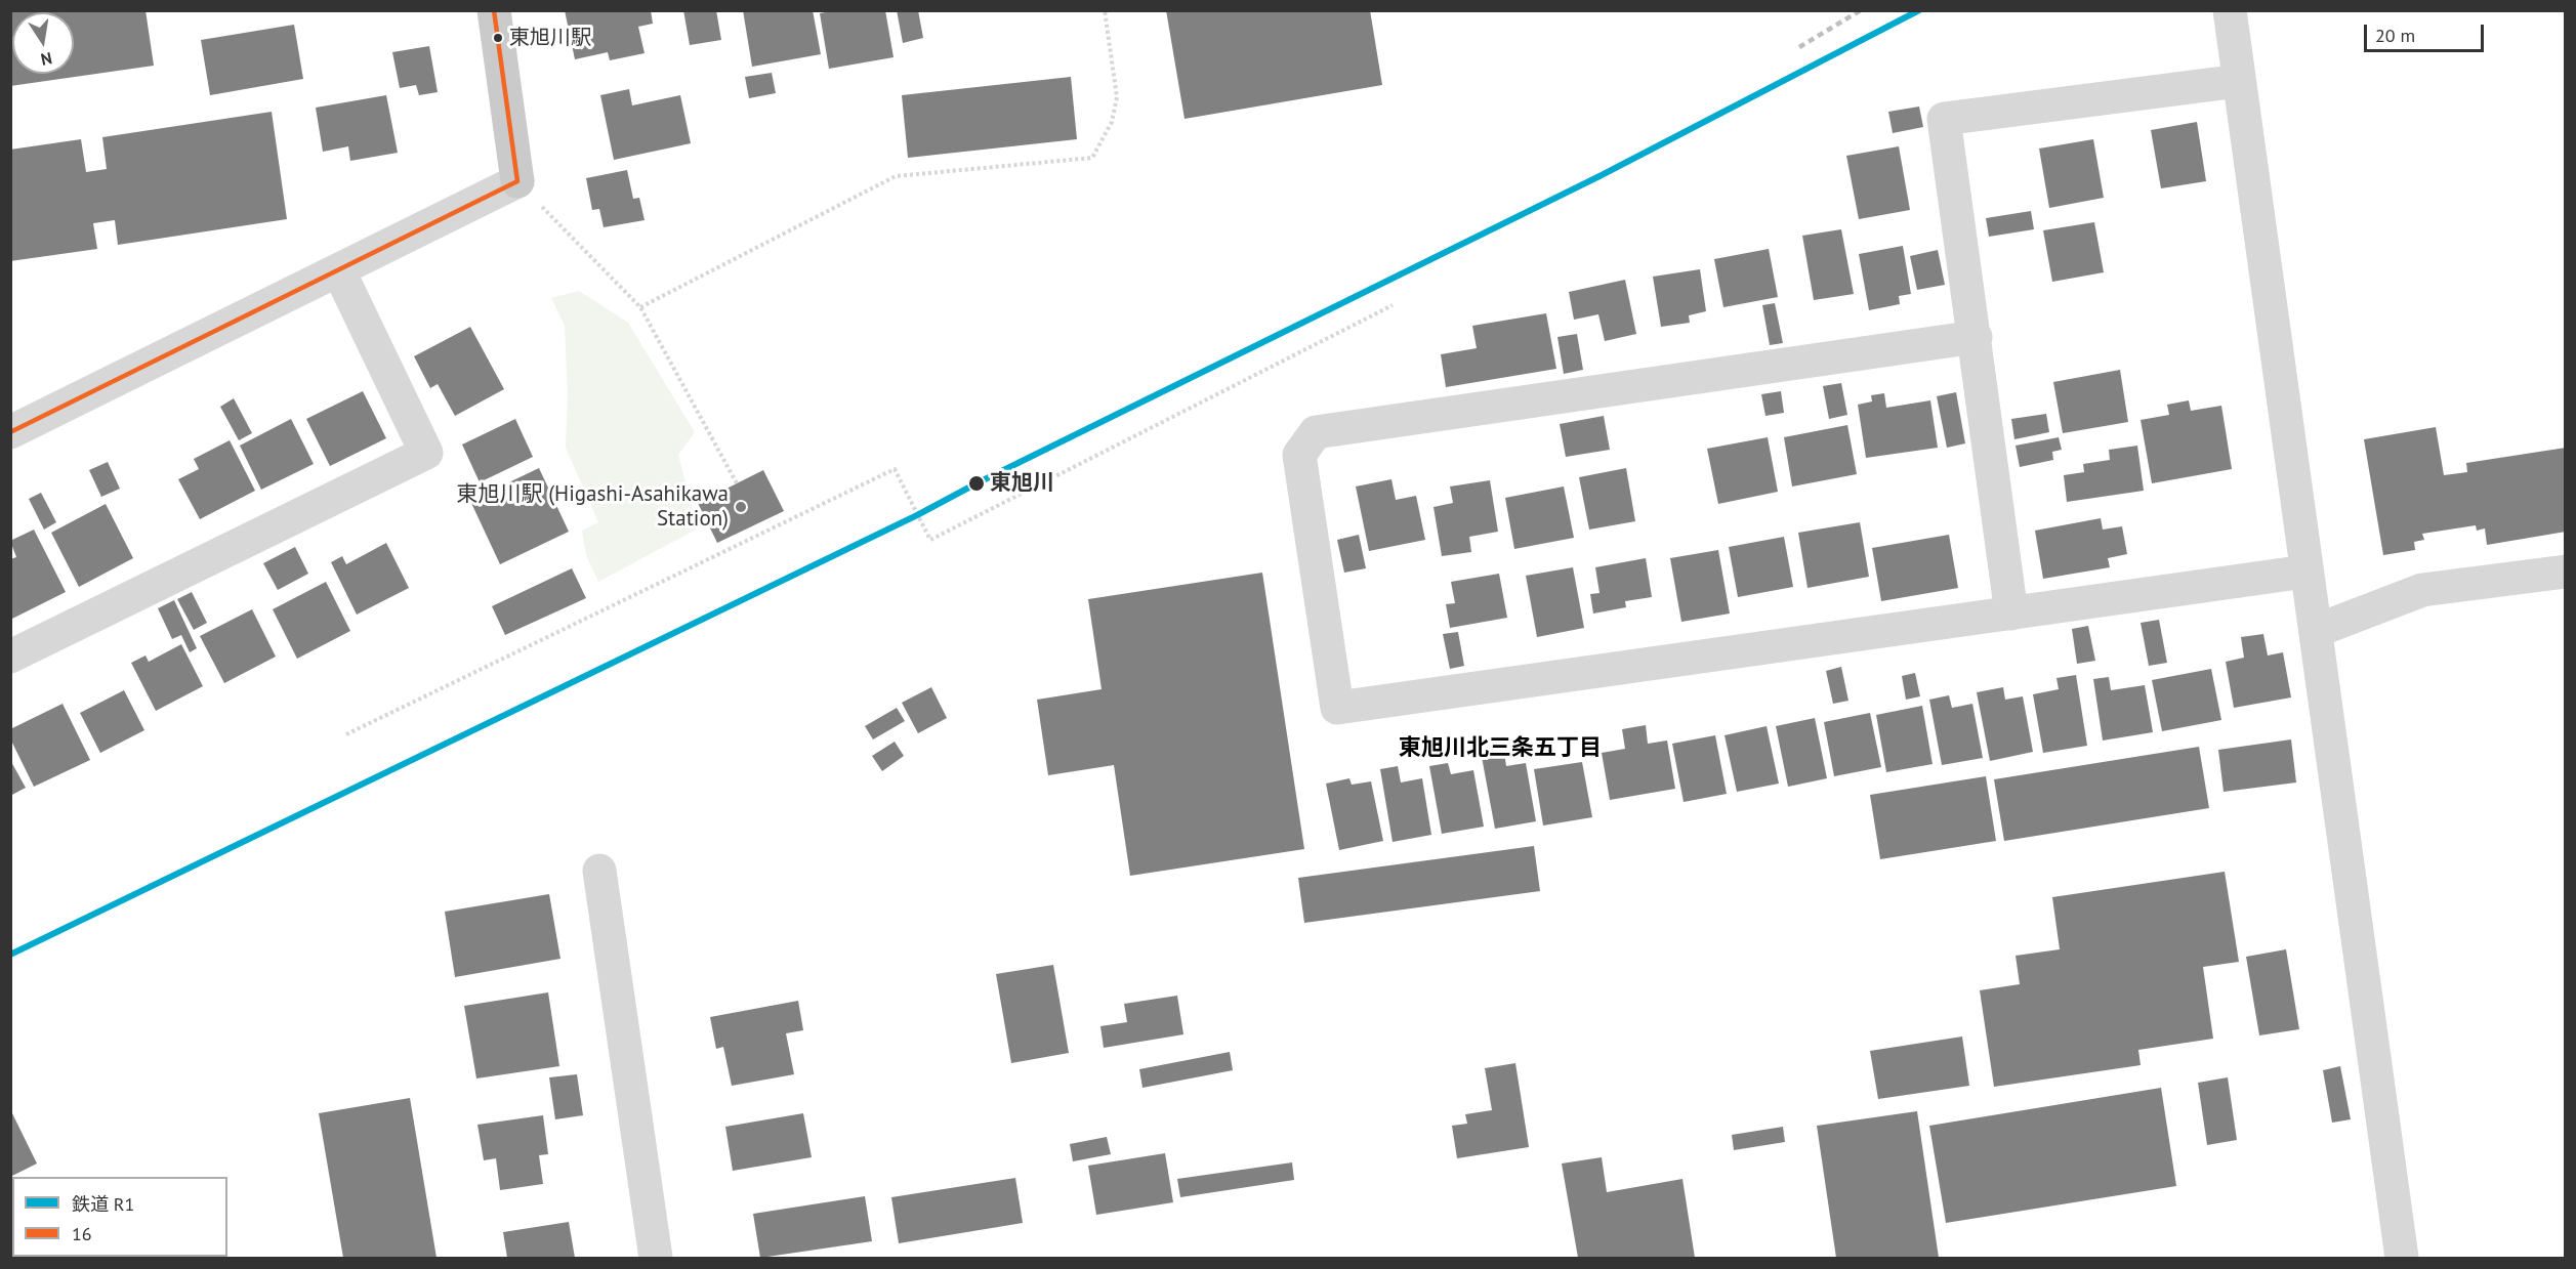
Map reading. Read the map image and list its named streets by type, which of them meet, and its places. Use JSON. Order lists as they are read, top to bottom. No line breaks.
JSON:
{"districts":["東旭川北三条五丁目"],"places":["東旭川駅","東旭川","東旭川駅 (Higashi-Asahikawa Station)"],"lines":["rail line R1","transit line 16"],"legend":["鉄道 R1","16"],"scale_bar":"20 m","north":"bottom"}
